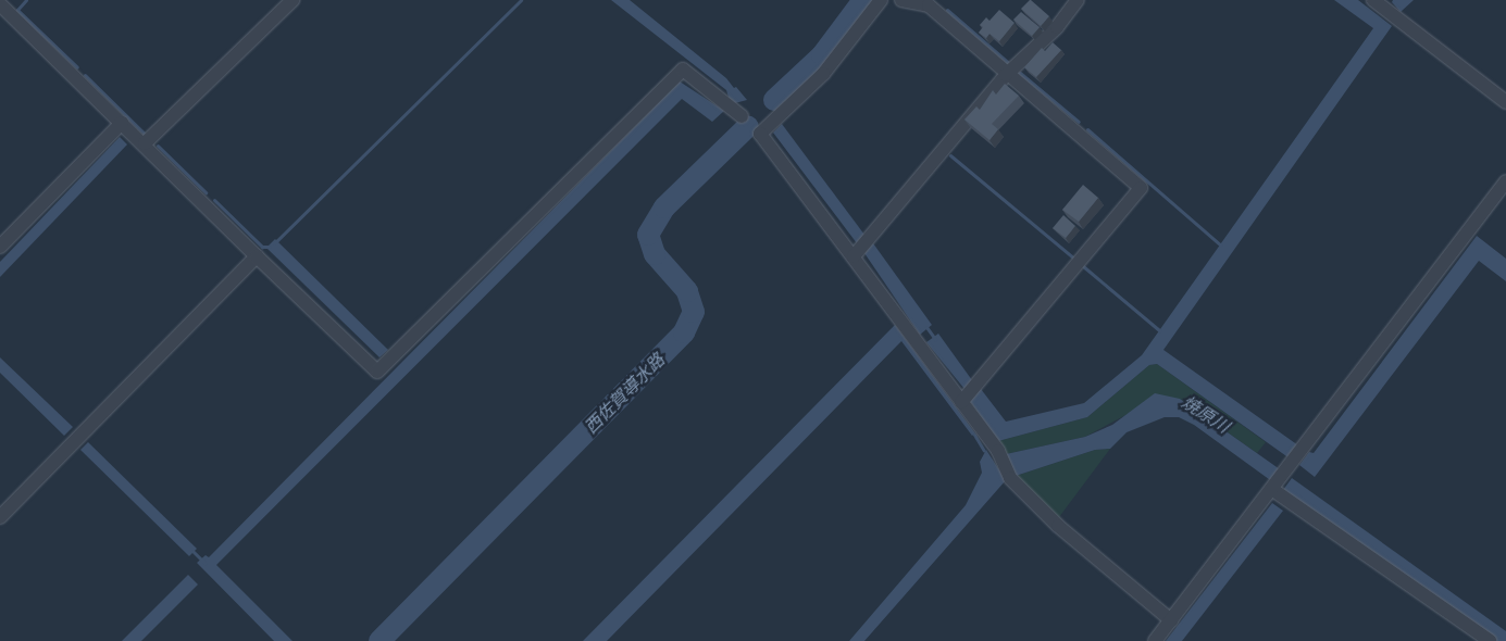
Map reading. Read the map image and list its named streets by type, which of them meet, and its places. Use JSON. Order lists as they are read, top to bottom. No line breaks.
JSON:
{"water":["西佐賀導水路","焼原川"]}
